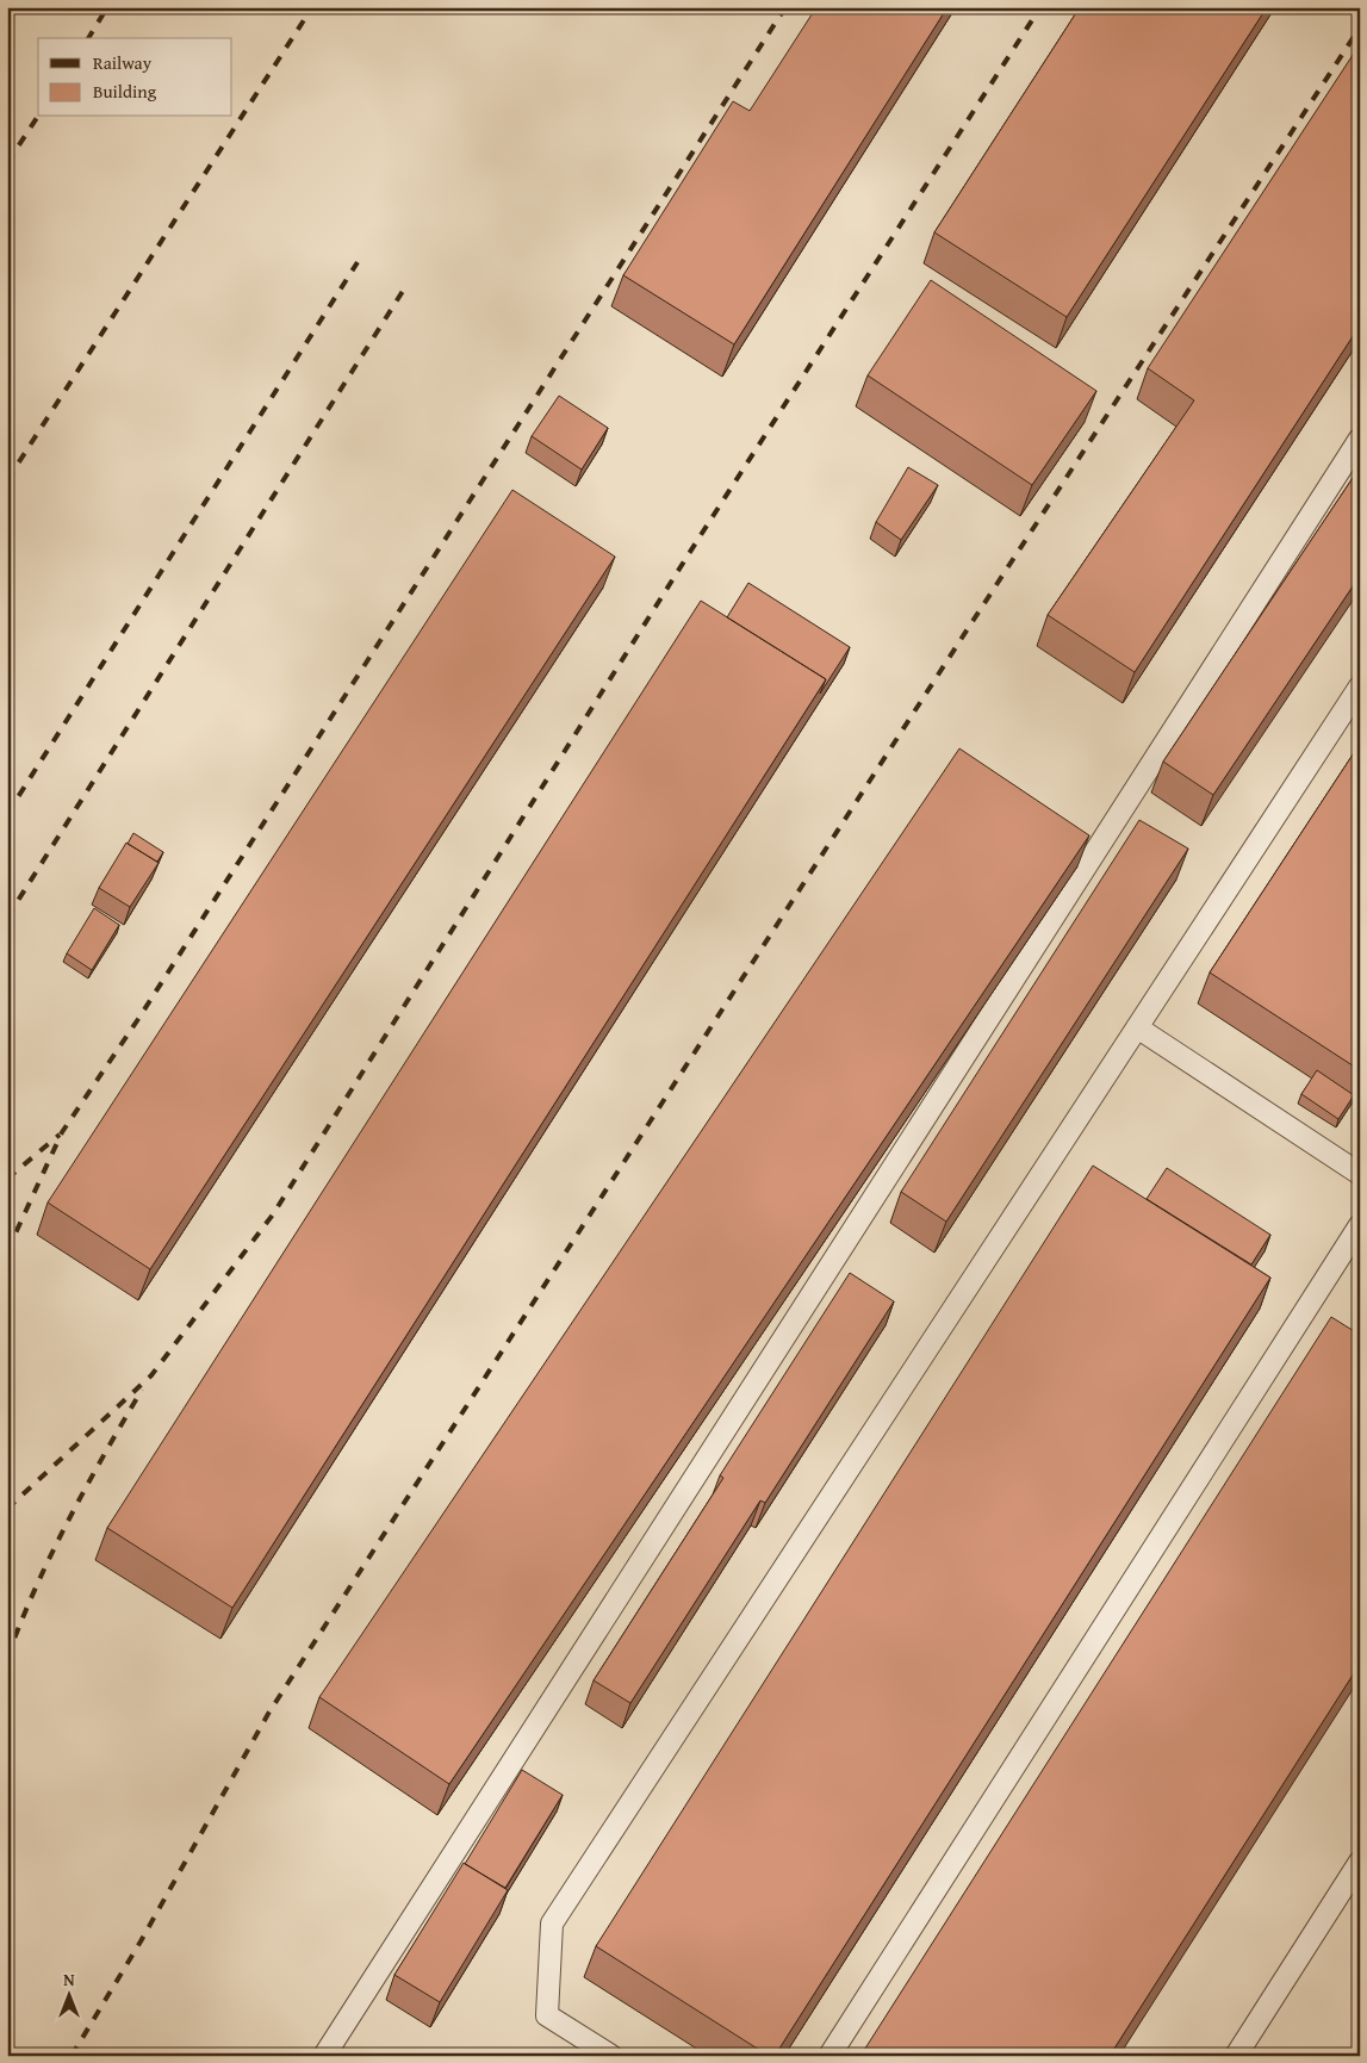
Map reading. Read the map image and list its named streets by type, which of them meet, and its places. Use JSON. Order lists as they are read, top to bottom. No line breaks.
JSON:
{"legend":["Railway","Building"],"north":"top"}
